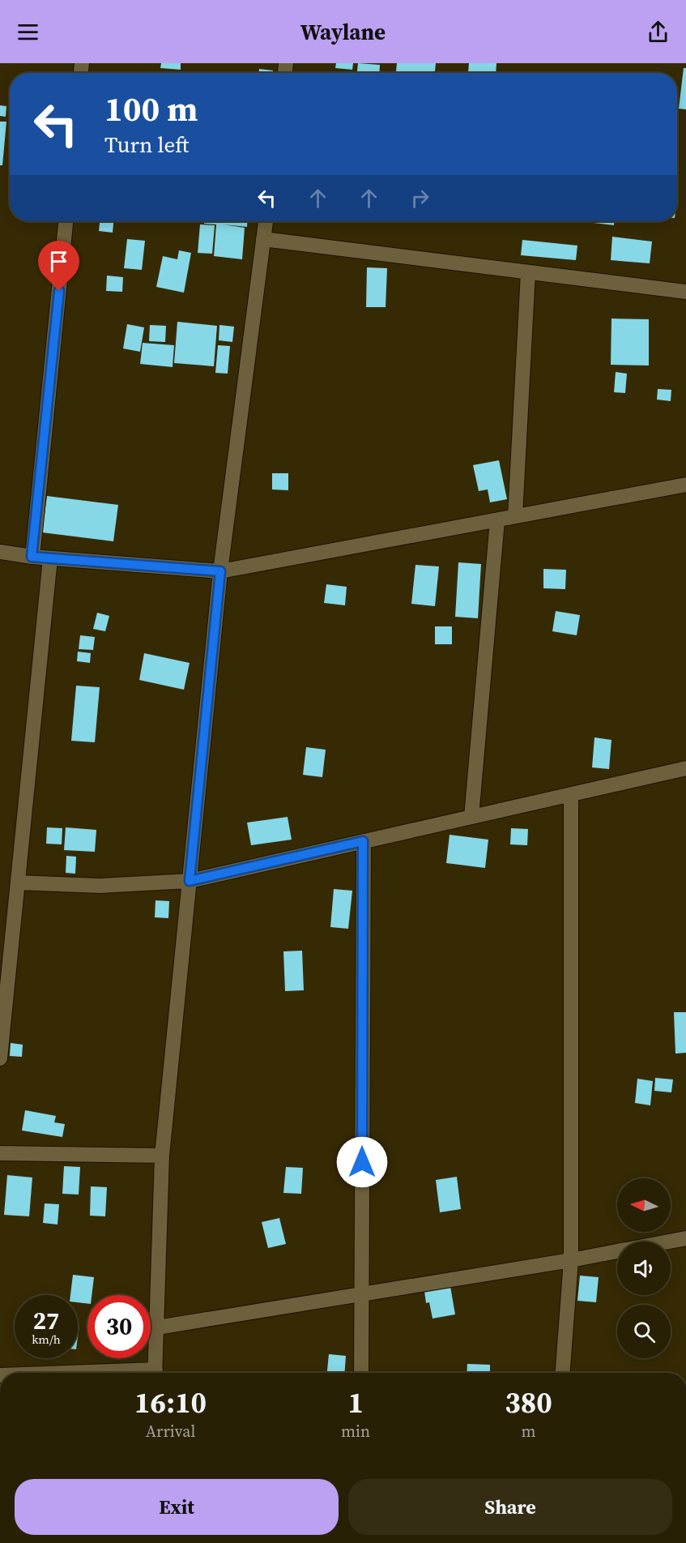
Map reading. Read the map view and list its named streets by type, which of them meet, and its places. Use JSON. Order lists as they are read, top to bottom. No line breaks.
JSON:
{"north":"left","page":{"header":"Waylane","turn":["100 m","Turn left"],"speed":"27 km/h","limit":"30","eta":["16:10","Arrival","1","min","380","m"],"buttons":["Exit","Share"]}}
